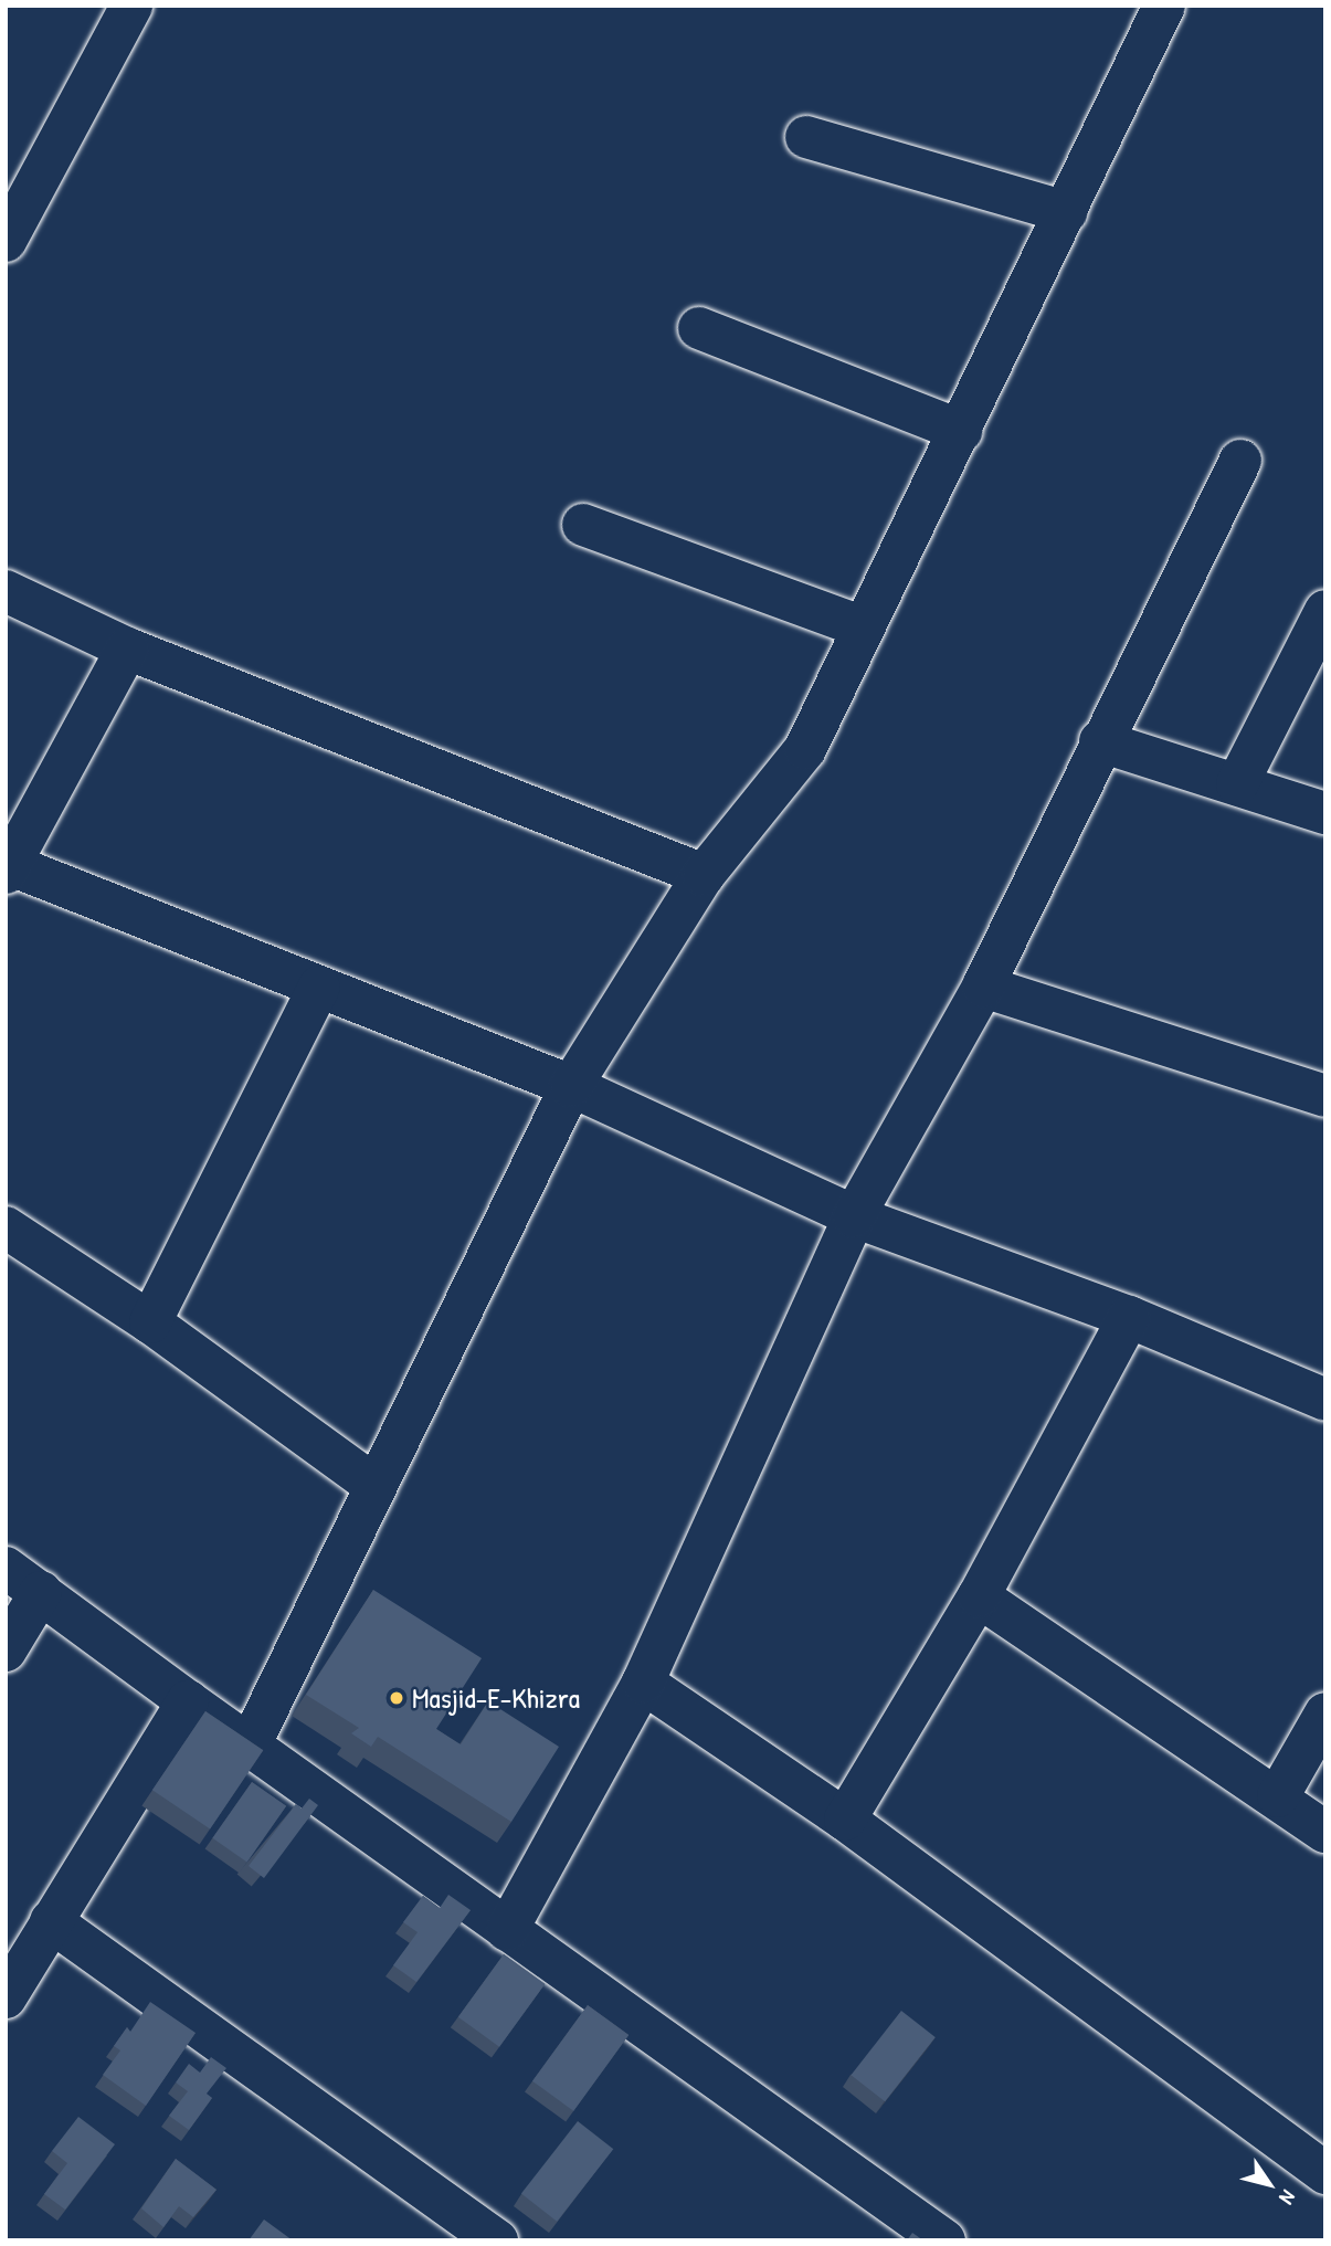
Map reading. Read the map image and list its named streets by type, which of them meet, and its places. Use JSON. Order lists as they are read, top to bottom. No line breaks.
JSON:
{"places":["Masjid-E-Khizra"],"north":"bottom right"}
